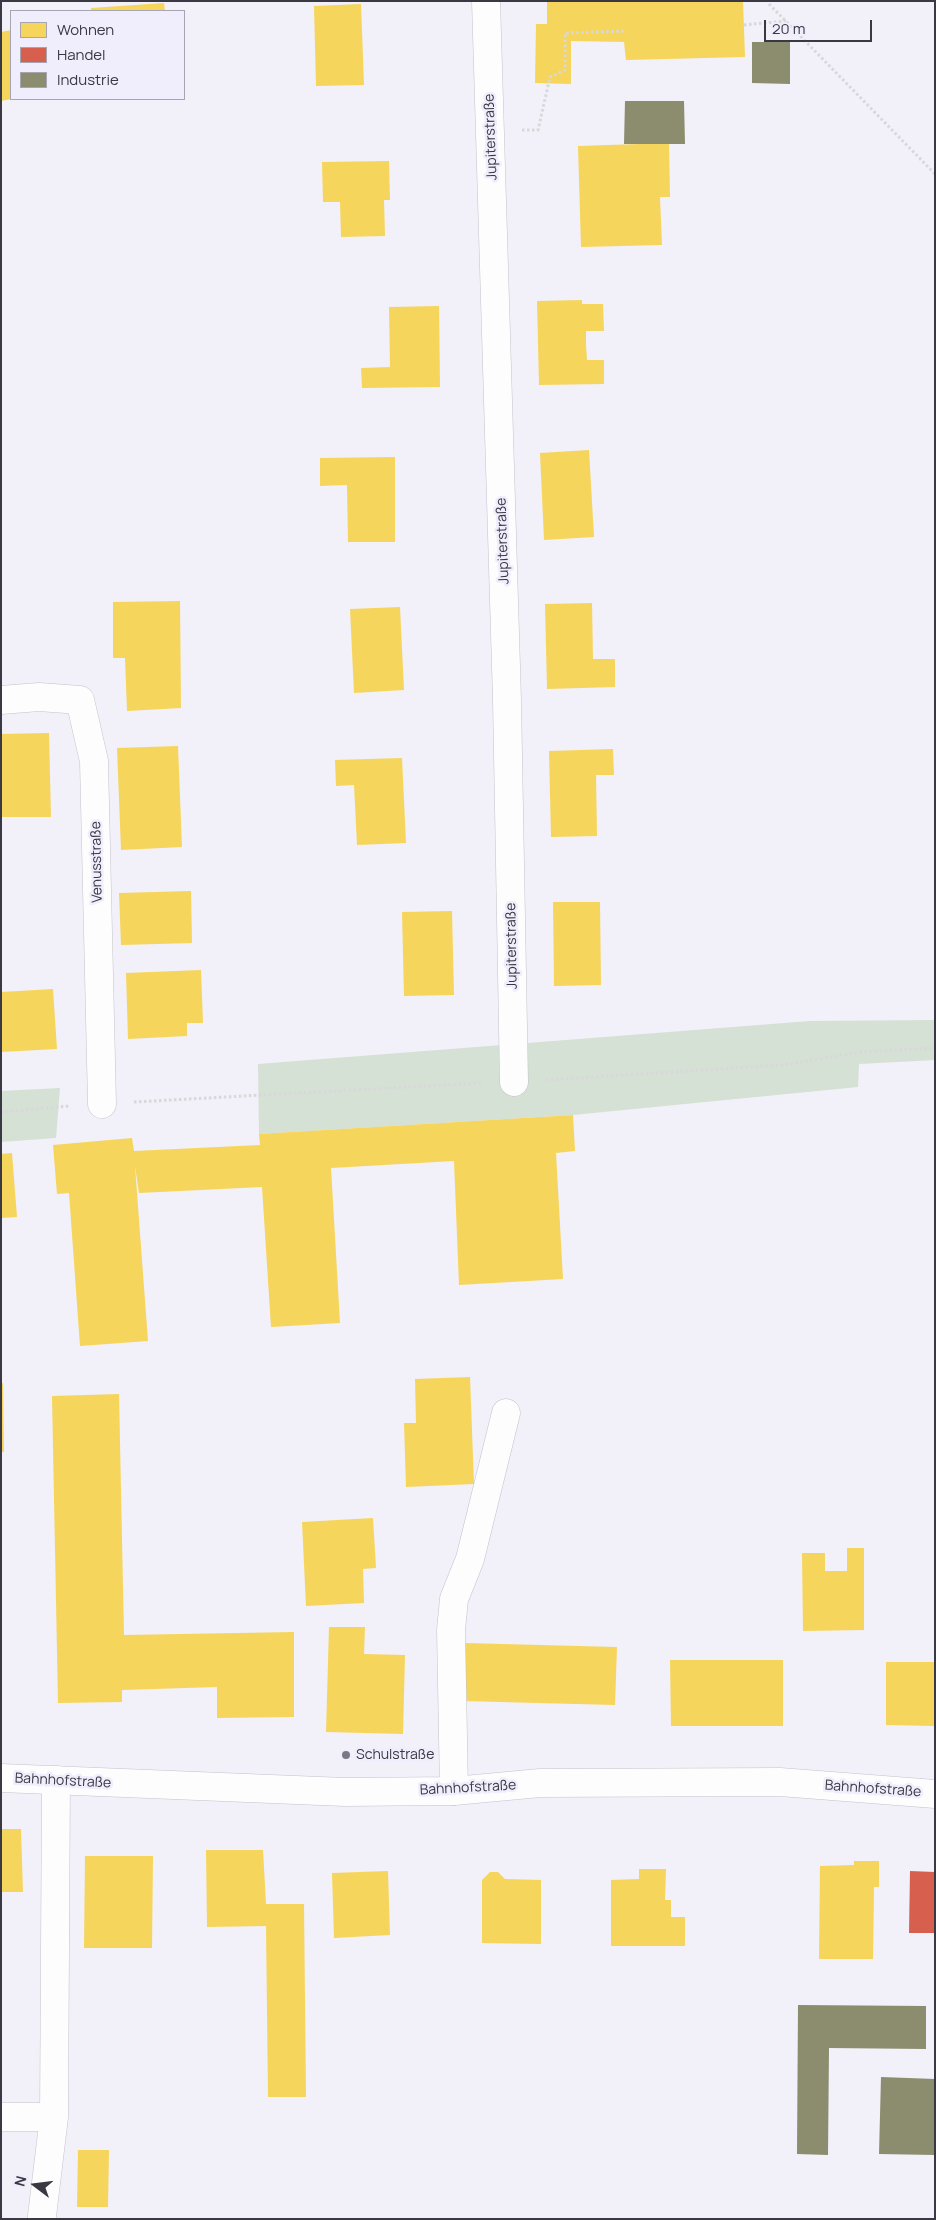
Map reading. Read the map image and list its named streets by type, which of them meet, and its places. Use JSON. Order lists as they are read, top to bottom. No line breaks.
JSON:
{"streets":{"street":["Jupiterstraße","Venusstraße","Bahnhofstraße"]},"places":["Schulstraße"],"legend":["Wohnen","Handel","Industrie"],"scale_bar":"20 m","north":"left"}
